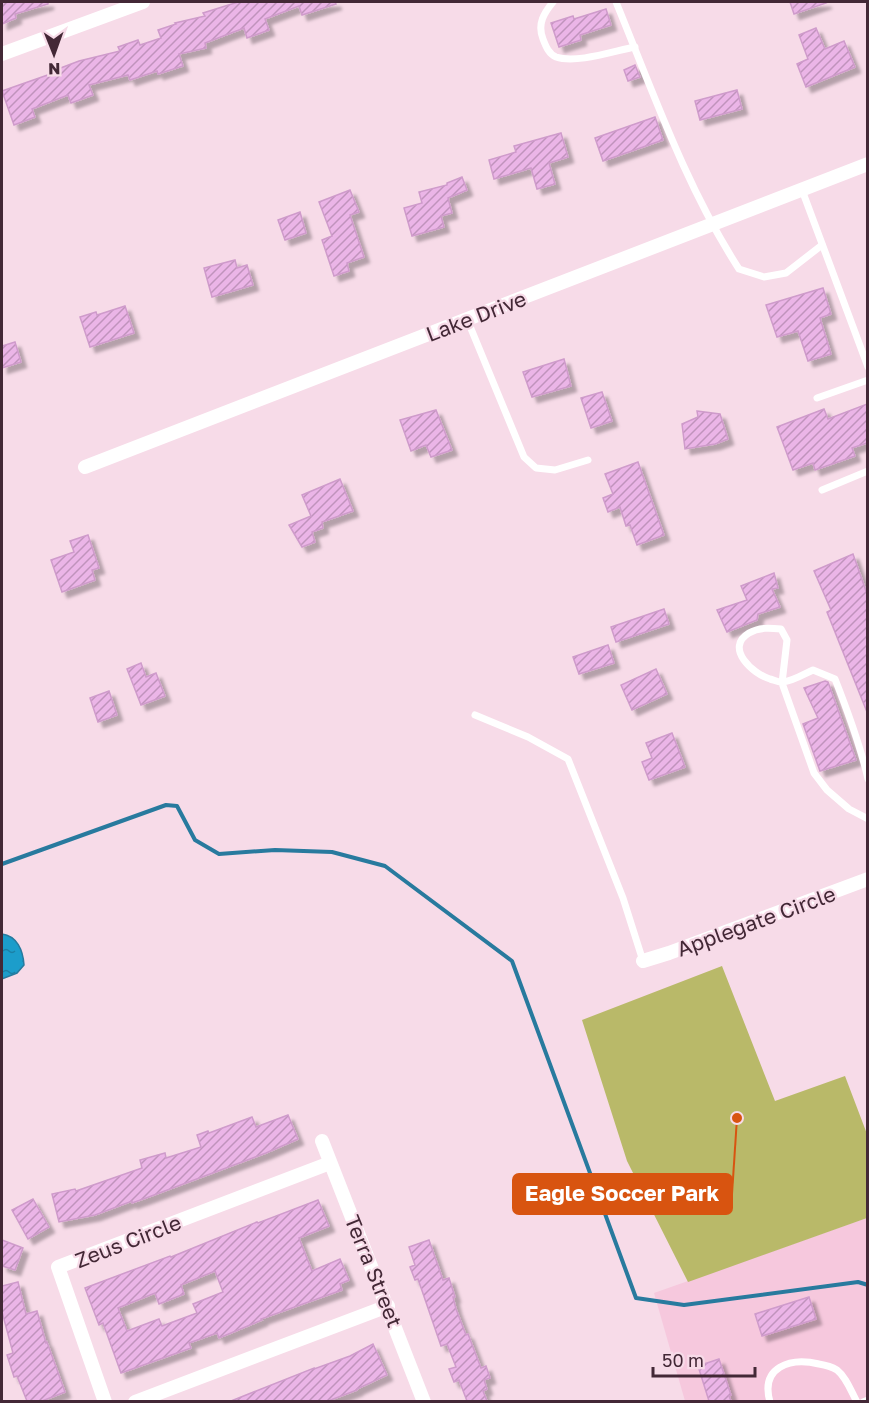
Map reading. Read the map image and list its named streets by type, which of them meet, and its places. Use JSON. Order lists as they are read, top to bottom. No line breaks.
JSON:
{"streets":{"street":["Lake Drive","Applegate Circle","Zeus Circle","Terra Street"]},"crossings":[["Zeus Circle","Terra Street"]],"places":["Eagle Soccer Park"],"scale_bar":"50 m","north":"bottom"}
